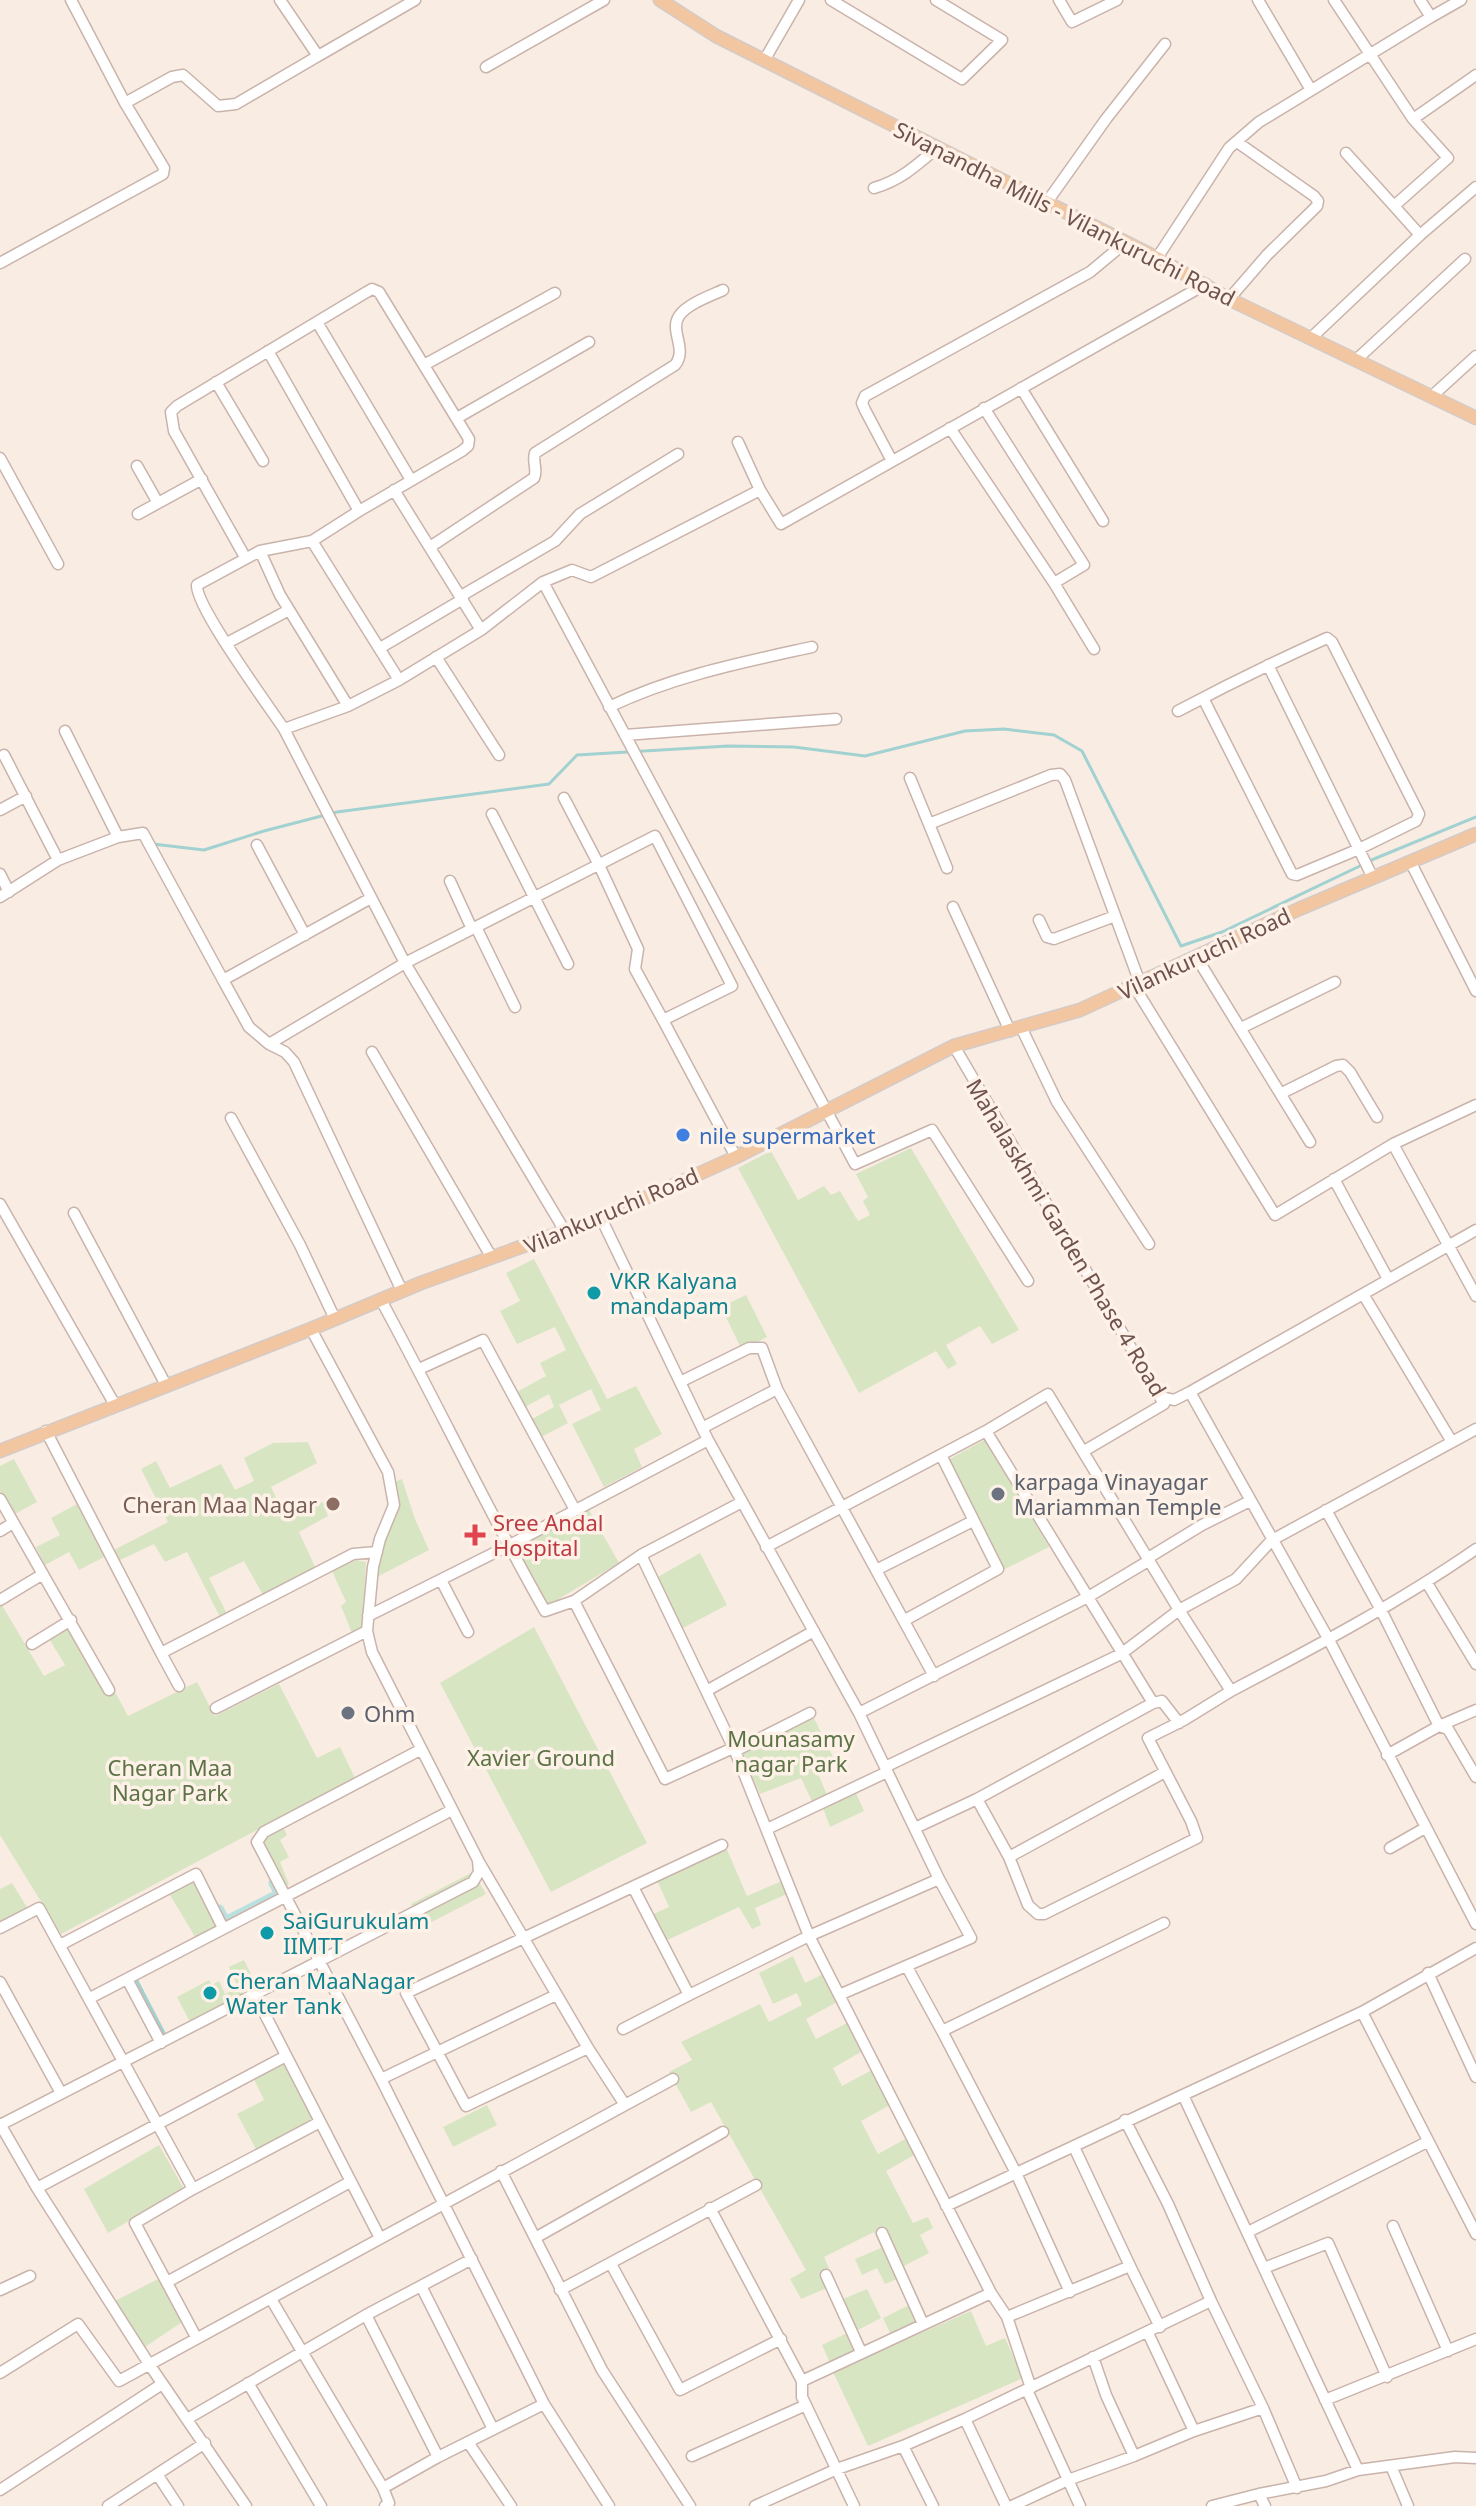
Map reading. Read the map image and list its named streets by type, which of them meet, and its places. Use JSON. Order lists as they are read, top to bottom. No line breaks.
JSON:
{"streets":{"main road":["Sivanandha Mills - Vilankuruchi Road","Vilankuruchi Road"],"street":["Mahalaskhmi Garden Phase 4 Road"]},"crossings":[["Vilankuruchi Road","Mahalaskhmi Garden Phase 4 Road"]],"parks":["Mounasamy nagar Park","Xavier Ground","Cheran Maa Nagar Park"],"places":{"other":["nile supermarket","VKR Kalyana mandapam","karpaga Vinayagar Mariamman Temple","Cheran Maa Nagar","Ohm","SaiGurukulam IIMTT","Cheran MaaNagar Water Tank"],"health":["Sree Andal Hospital"]}}
